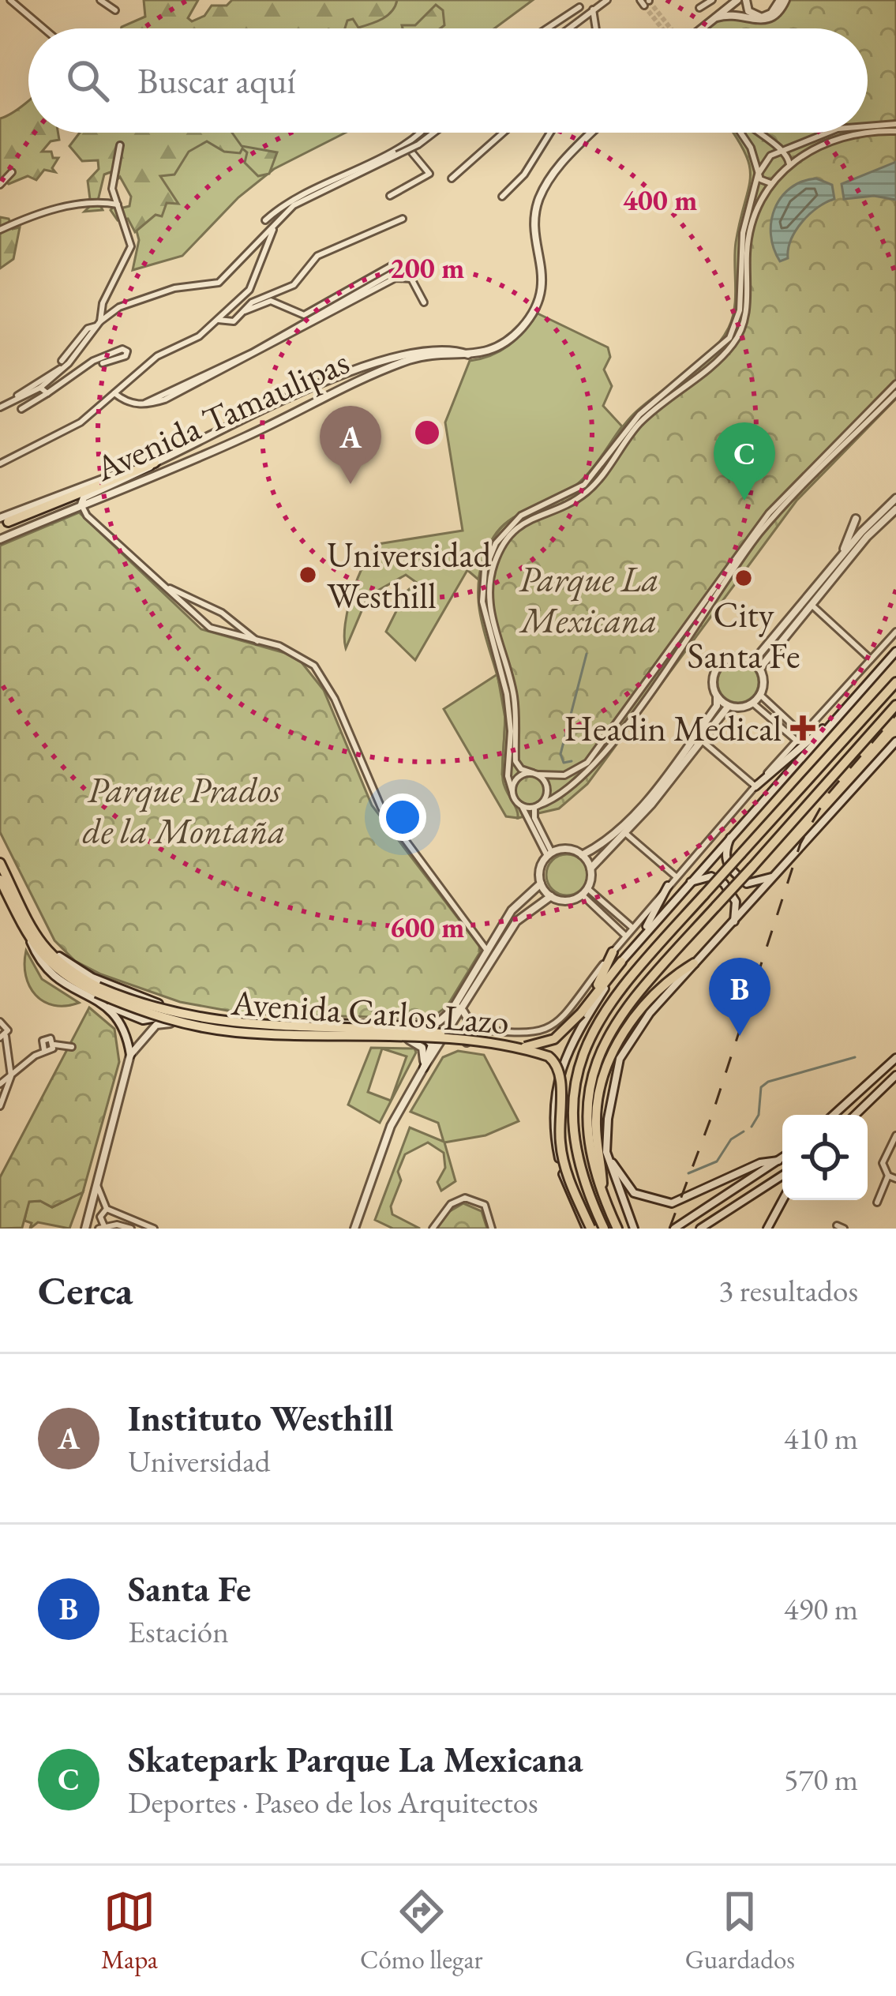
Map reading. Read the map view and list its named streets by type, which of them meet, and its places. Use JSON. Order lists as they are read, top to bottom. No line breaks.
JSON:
{"streets":{"highway":["Avenida Carlos Lazo"],"street":["Avenida Tamaulipas"]},"parks":["Parque La Mexicana","Parque Prados de la Montaña"],"places":{"other":["Universidad Westhill","City Santa Fe"],"health":["Headin Medical"]},"page":{"search":"Buscar aquí","pins":["A","C","B"],"heading":["Cerca","3 resultados"],"list":[{"mark":"A","name":"Instituto Westhill","note":"Universidad","value":"410 m"},{"mark":"B","name":"Santa Fe","note":"Estación","value":"490 m"},{"mark":"C","name":"Skatepark Parque La Mexicana","note":"Deportes · Paseo de los Arquitectos","value":"570 m"}],"nav":["Mapa","Cómo llegar","Guardados"]},"rings":["400 m","200 m","600 m"]}
